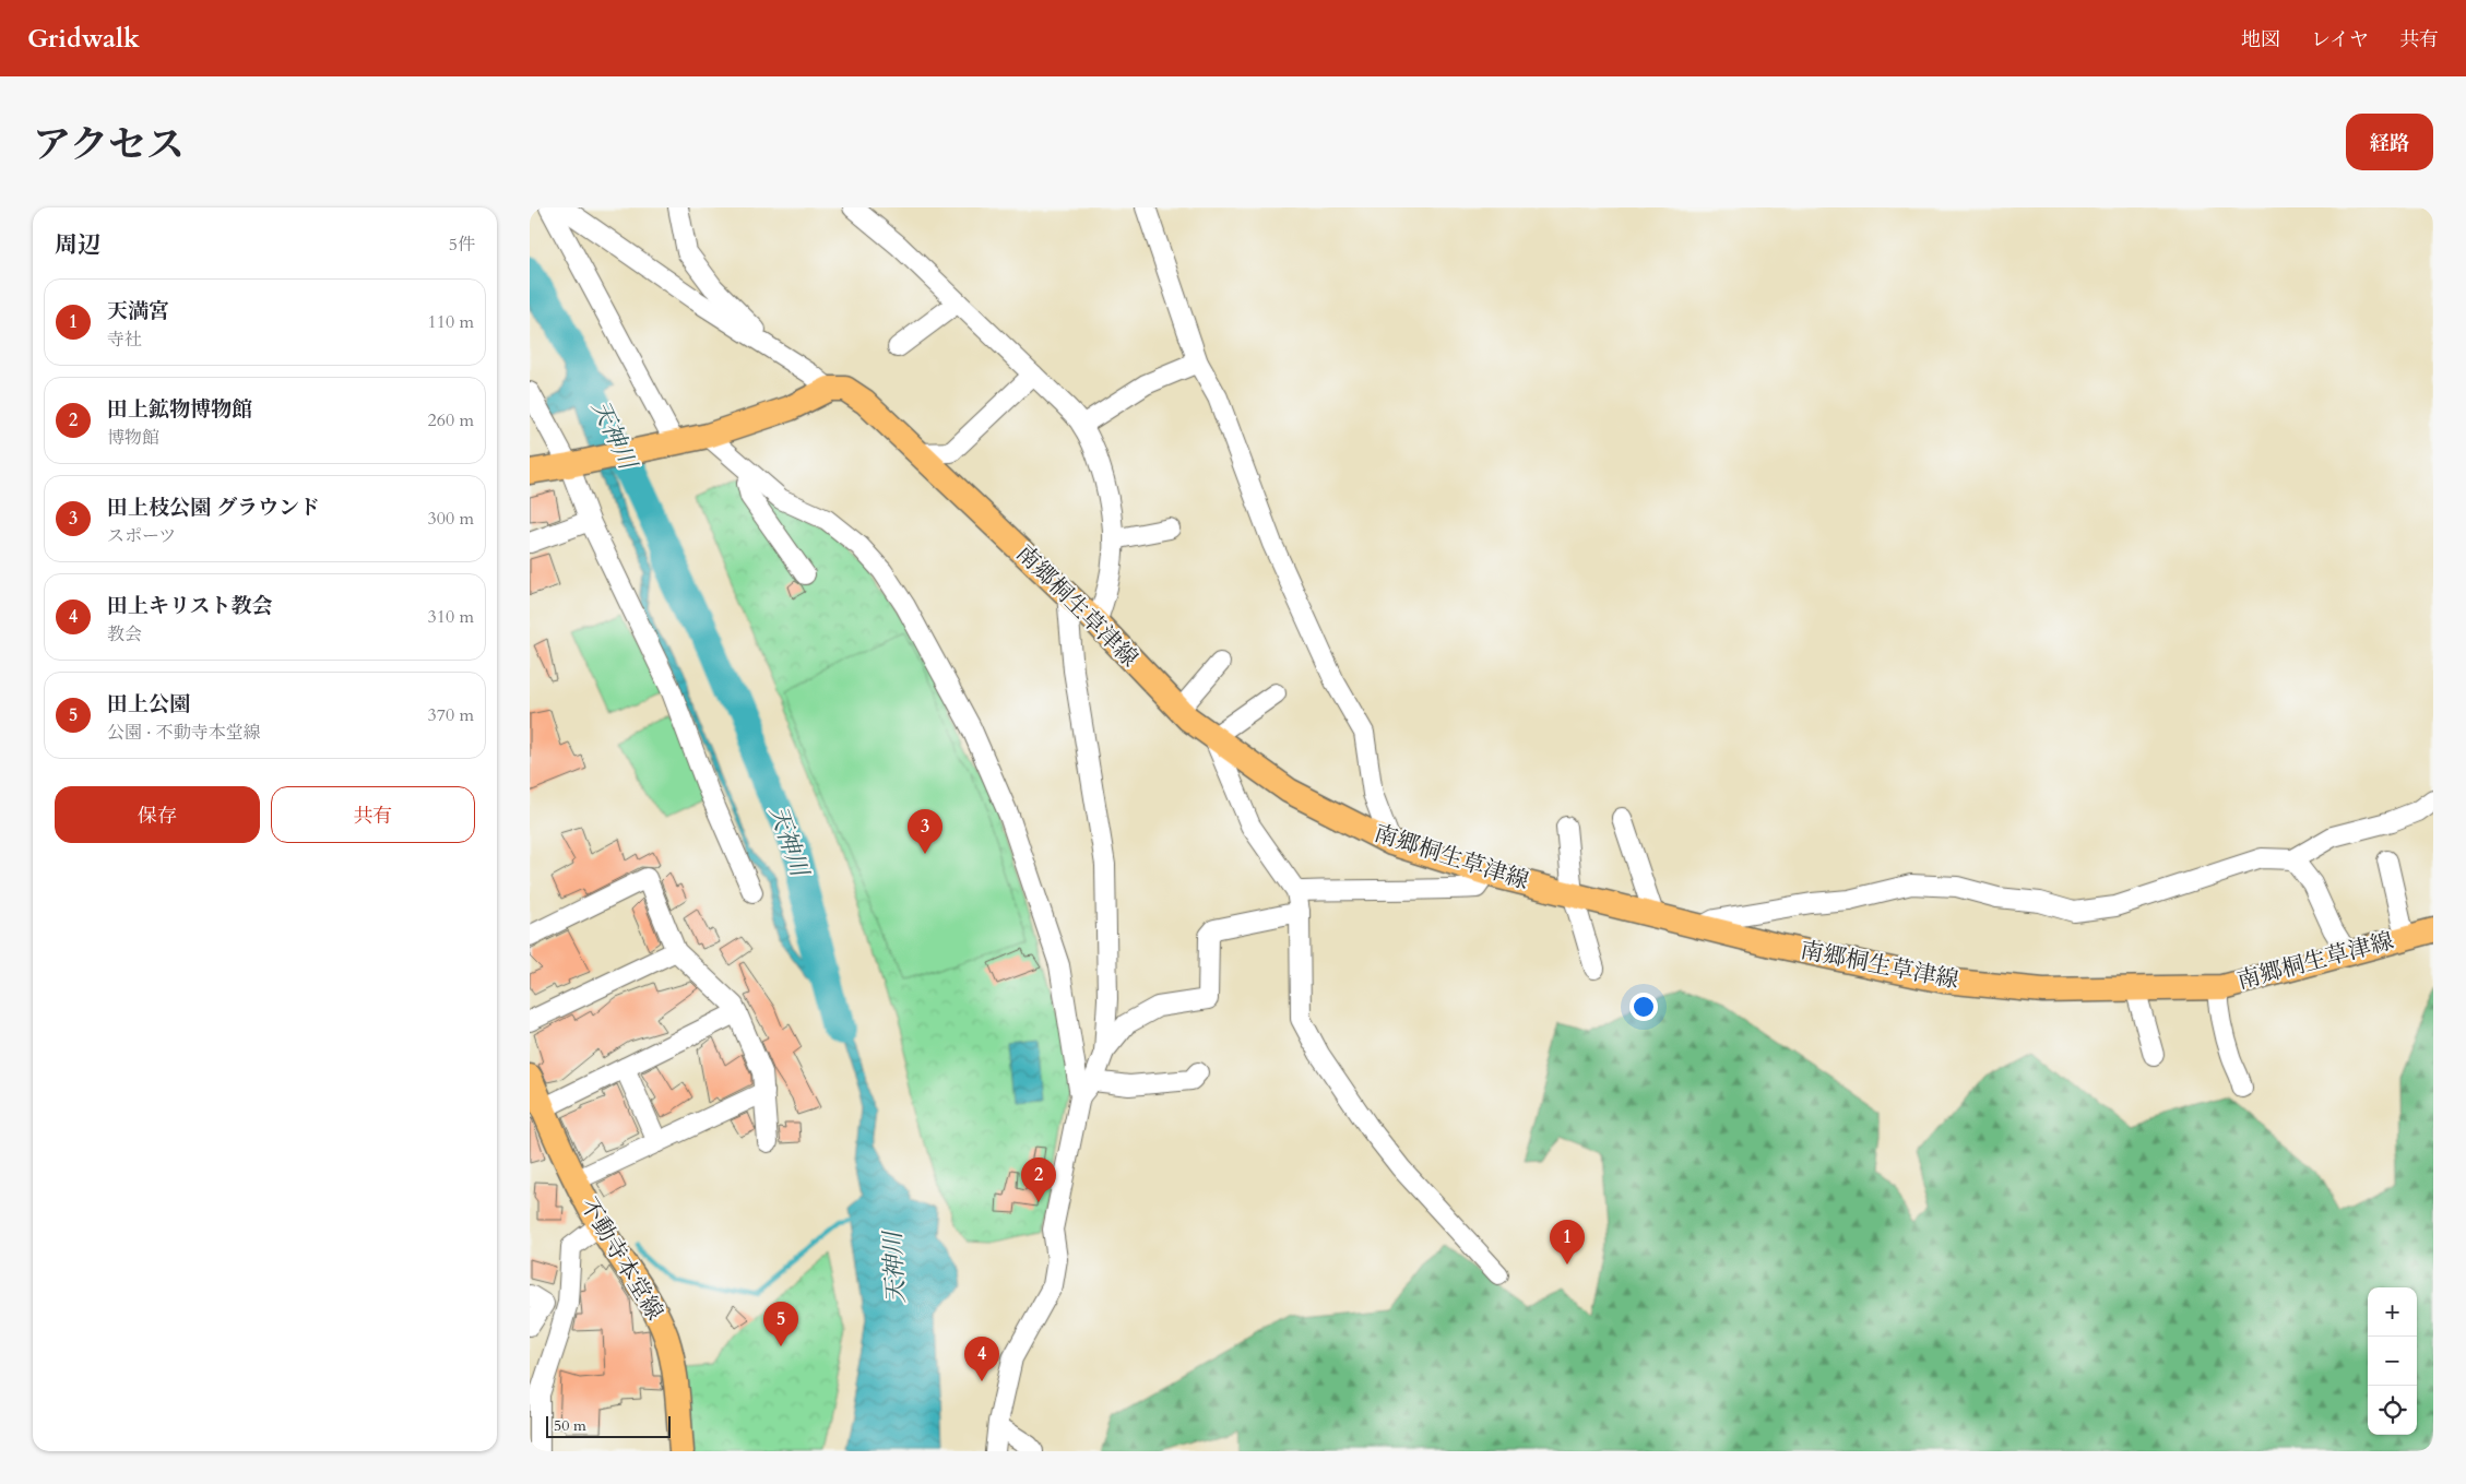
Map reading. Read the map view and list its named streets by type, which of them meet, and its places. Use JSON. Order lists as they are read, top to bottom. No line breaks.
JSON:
{"streets":{"main road":["南郷桐生草津線","不動寺本堂線"]},"water":["天神川"],"scale_bar":"50 m","page":{"header":"Gridwalk","nav":["地図","レイヤ","共有"],"title":"アクセス","buttons":["経路",["保存","共有"]],"heading":["周辺","5件"],"list":[{"mark":"1","name":"天満宮","note":"寺社","value":"110 m"},{"mark":"2","name":"田上鉱物博物館","note":"博物館","value":"260 m"},{"mark":"3","name":"田上枝公園 グラウンド","note":"スポーツ","value":"300 m"},{"mark":"4","name":"田上キリスト教会","note":"教会","value":"310 m"},{"mark":"5","name":"田上公園","note":"公園 · 不動寺本堂線","value":"370 m"}],"pins":["3","2","1","5","4"],"map_buttons":["+","−"],"scale":"50 m"}}
